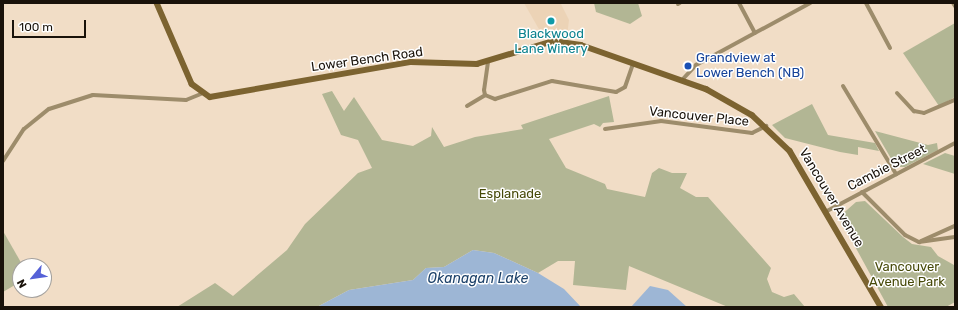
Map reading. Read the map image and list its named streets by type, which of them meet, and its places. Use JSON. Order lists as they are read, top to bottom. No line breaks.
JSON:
{"streets":{"street":["Lower Bench Road","Vancouver Place","Cambie Street","Vancouver Avenue"]},"crossings":[["Lower Bench Road","Vancouver Place"],["Lower Bench Road","Vancouver Avenue"],["Vancouver Place","Vancouver Avenue"],["Cambie Street","Vancouver Avenue"]],"water":["Okanagan Lake"],"parks":["Esplanade","Vancouver Avenue Park"],"places":["Blackwood Lane Winery","Grandview at Lower Bench (NB)"],"scale_bar":"100 m","north":"bottom left"}
